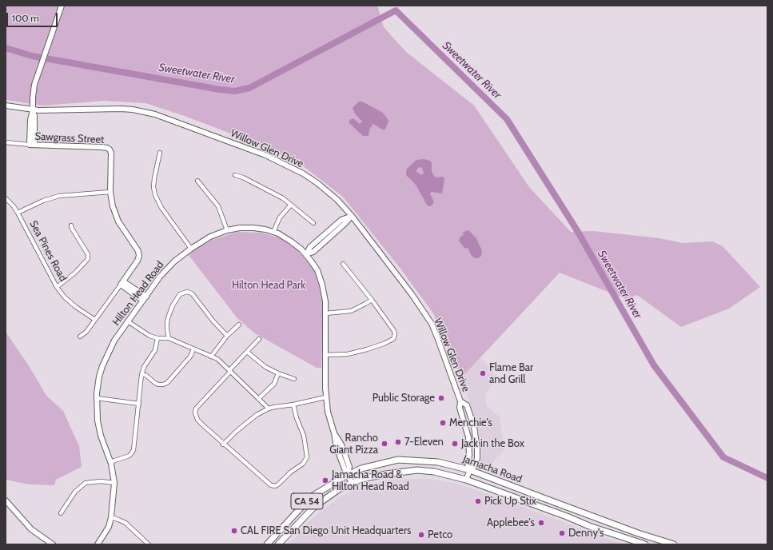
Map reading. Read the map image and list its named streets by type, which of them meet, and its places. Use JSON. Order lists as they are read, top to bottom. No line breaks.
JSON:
{"streets":{"main road":["Jamacha Road","CA 54"],"street":["Sawgrass Street","Willow Glen Drive","Sea Pines Road","Hilton Head Road"]},"crossings":[["Sawgrass Street","Sea Pines Road"],["Willow Glen Drive","Jamacha Road"],["Hilton Head Road","Jamacha Road"]],"water":["Sweetwater River"],"parks":["Hilton Head Park"],"places":["Flame Bar and Grill","Public Storage","Menchie's","7-Eleven","Rancho Giant Pizza","Jack in the Box","Jamacha Road & Hilton Head Road","Pick Up Stix","Applebee's","CAL FIRE San Diego Unit Headquarters","Denny's","Petco"],"scale_bar":"100 m"}
